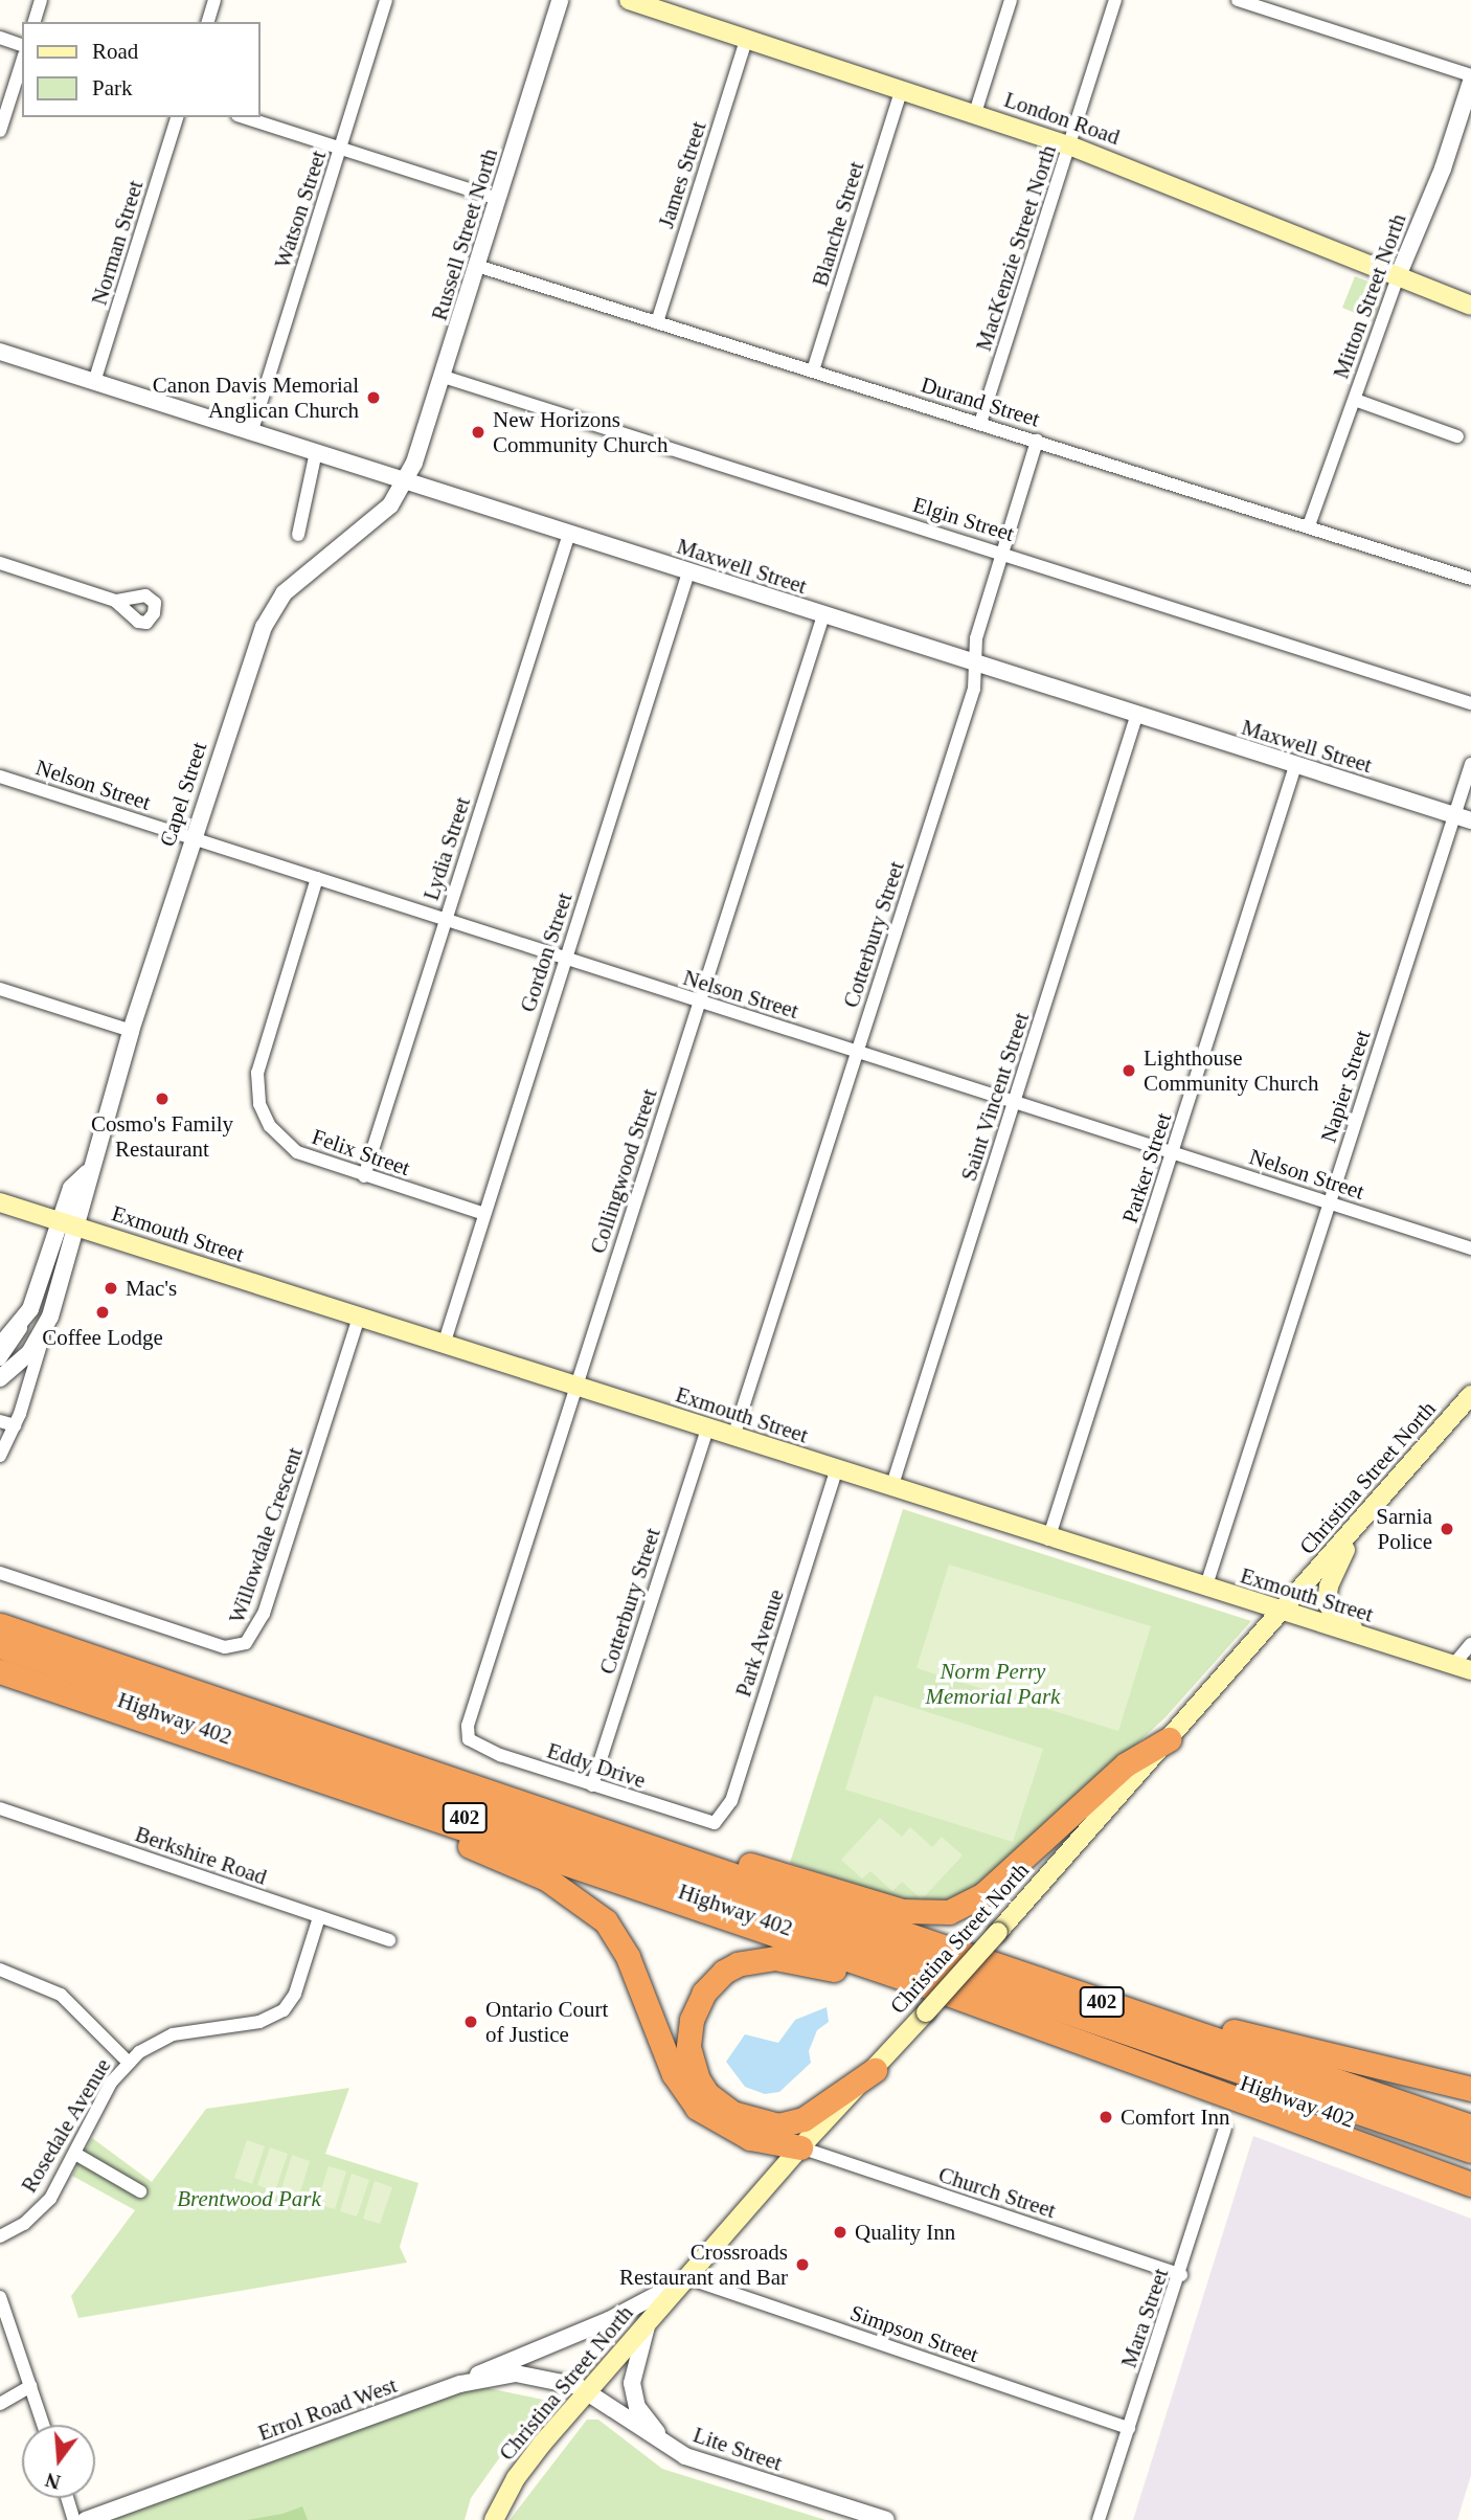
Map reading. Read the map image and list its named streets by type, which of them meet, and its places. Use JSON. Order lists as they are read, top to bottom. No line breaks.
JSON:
{"streets":{"highway":["Highway 402","402"],"main road":["London Road","Exmouth Street","Christina Street North"],"street":["James Street","Watson Street","Blanche Street","Russell Street North","Norman Street","MacKenzie Street North","Mitton Street North","Durand Street","Elgin Street","Maxwell Street","Nelson Street","Capel Street","Lydia Street","Cotterbury Street","Gordon Street","Napier Street","Saint Vincent Street","Felix Street","Parker Street","Collingwood Street","Willowdale Crescent","Park Avenue","Eddy Drive","Berkshire Road","Rosedale Avenue","Church Street","Mara Street","Simpson Street","Errol Road West","Lite Street"]},"crossings":[["London Road","James Street"],["London Road","Blanche Street"],["London Road","MacKenzie Street North"],["London Road","Mitton Street North"],["James Street","Durand Street"],["Watson Street","Maxwell Street"],["Blanche Street","Durand Street"],["Russell Street North","Durand Street"],["Russell Street North","Elgin Street"],["Russell Street North","Maxwell Street"],["Russell Street North","Capel Street"],["Norman Street","Maxwell Street"],["MacKenzie Street North","Durand Street"],["Mitton Street North","Durand Street"],["Durand Street","Cotterbury Street"],["Elgin Street","Cotterbury Street"],["Maxwell Street","Capel Street"],["Maxwell Street","Lydia Street"],["Maxwell Street","Cotterbury Street"],["Maxwell Street","Gordon Street"],["Maxwell Street","Napier Street"],["Maxwell Street","Saint Vincent Street"],["Maxwell Street","Parker Street"],["Maxwell Street","Collingwood Street"],["Nelson Street","Capel Street"],["Nelson Street","Lydia Street"],["Nelson Street","Cotterbury Street"],["Nelson Street","Gordon Street"],["Nelson Street","Napier Street"],["Nelson Street","Saint Vincent Street"],["Nelson Street","Felix Street"],["Nelson Street","Parker Street"],["Nelson Street","Collingwood Street"],["Capel Street","Exmouth Street"],["Lydia Street","Felix Street"],["Cotterbury Street","Exmouth Street"],["Cotterbury Street","Eddy Drive"],["Gordon Street","Felix Street"],["Gordon Street","Exmouth Street"],["Napier Street","Exmouth Street"],["Saint Vincent Street","Exmouth Street"],["Parker Street","Exmouth Street"],["Collingwood Street","Exmouth Street"],["Collingwood Street","Eddy Drive"],["Exmouth Street","Christina Street North"],["Exmouth Street","Willowdale Crescent"],["Exmouth Street","Park Avenue"],["Christina Street North","Church Street"],["Christina Street North","Simpson Street"],["Christina Street North","Errol Road West"],["Christina Street North","Lite Street"],["Park Avenue","Eddy Drive"],["Berkshire Road","Rosedale Avenue"],["Church Street","Mara Street"],["Mara Street","Simpson Street"],["Errol Road West","Lite Street"]],"parks":["Norm Perry Memorial Park","Brentwood Park"],"places":["Canon Davis Memorial Anglican Church","New Horizons Community Church","Lighthouse Community Church","Cosmo's Family Restaurant","Mac's","Coffee Lodge","Sarnia Police","Ontario Court of Justice","Comfort Inn","Quality Inn","Crossroads Restaurant and Bar"],"legend":["Road","Park"],"north":"bottom"}
